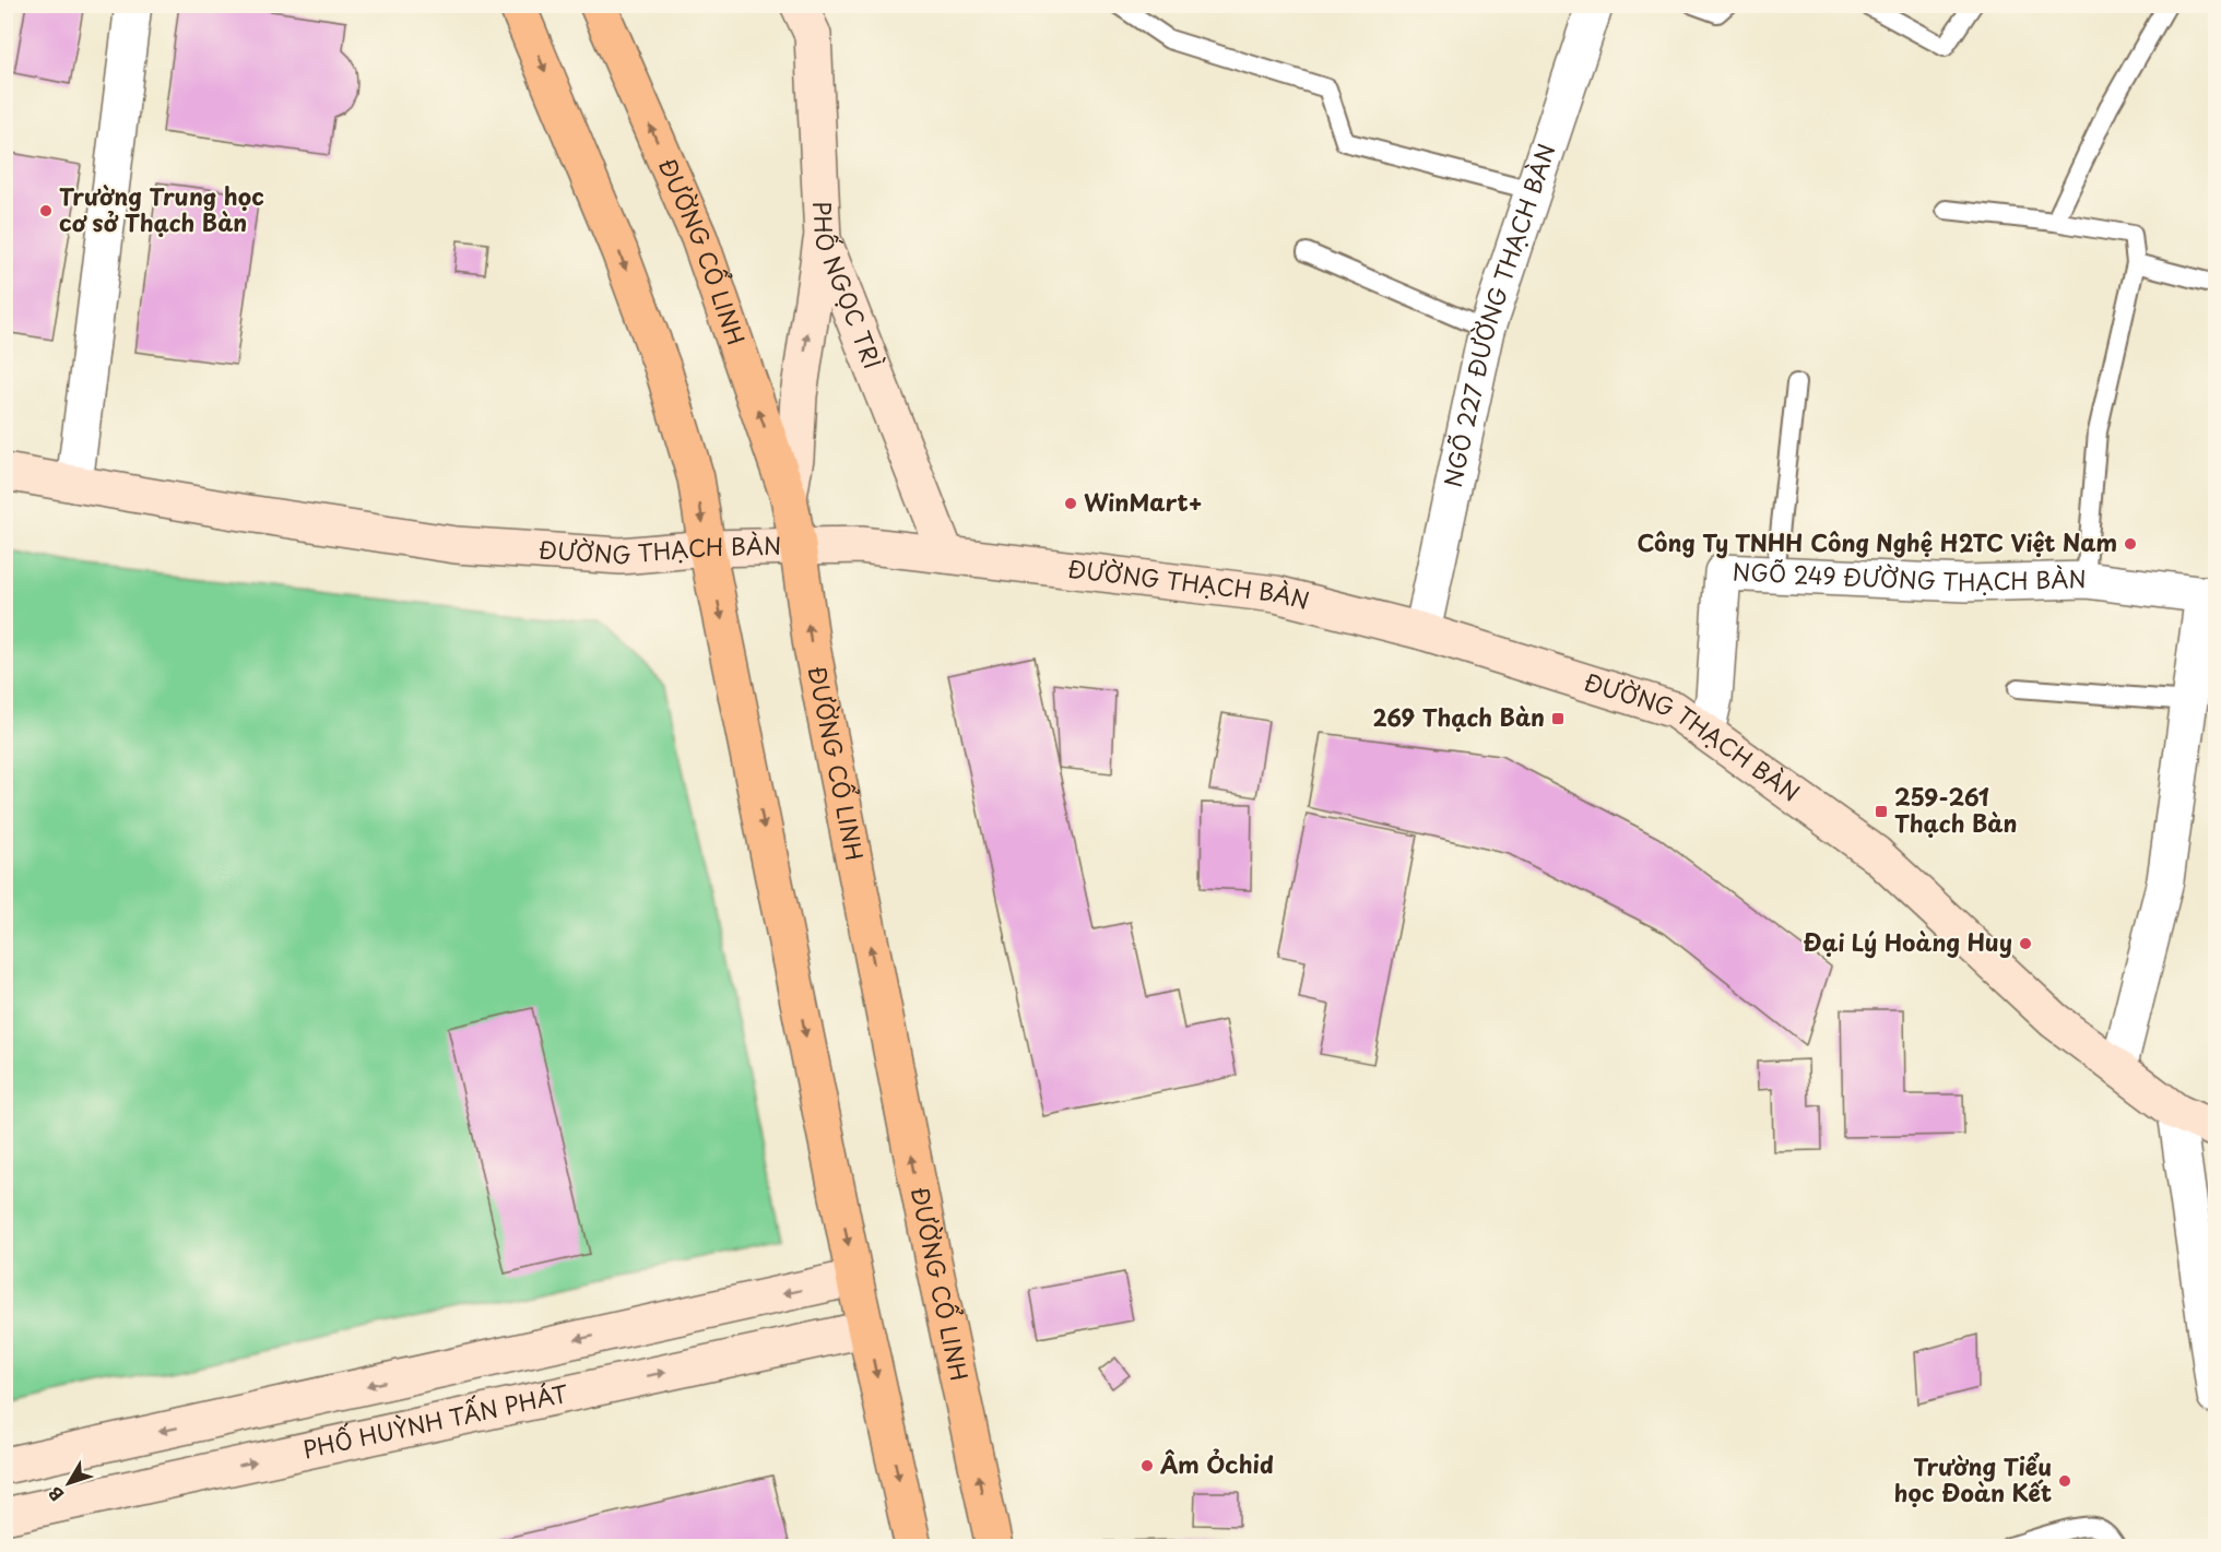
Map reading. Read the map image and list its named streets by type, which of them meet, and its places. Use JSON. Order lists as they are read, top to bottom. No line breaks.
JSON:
{"streets":{"main road":["ĐƯỜNG CỔ LINH"],"street":["PHỐ NGỌC TRÌ","NGÕ 227 ĐƯỜNG THẠCH BÀN","ĐƯỜNG THẠCH BÀN","NGÕ 249 ĐƯỜNG THẠCH BÀN","PHỐ HUỲNH TẤN PHÁT"]},"crossings":[["ĐƯỜNG CỔ LINH","ĐƯỜNG THẠCH BÀN"],["PHỐ NGỌC TRÌ","ĐƯỜNG THẠCH BÀN"],["NGÕ 227 ĐƯỜNG THẠCH BÀN","ĐƯỜNG THẠCH BÀN"],["ĐƯỜNG THẠCH BÀN","NGÕ 249 ĐƯỜNG THẠCH BÀN"]],"places":{"other":["Trường Trung học cơ sở Thạch Bàn","WinMart+","Công Ty TNHH Công Nghệ H2TC Việt Nam","Đại Lý Hoàng Huy","Âm Ỏchid","Trường Tiểu học Đoàn Kết"],"transit":["269 Thạch Bàn","259-261 Thạch Bàn"]},"north":"bottom left"}
